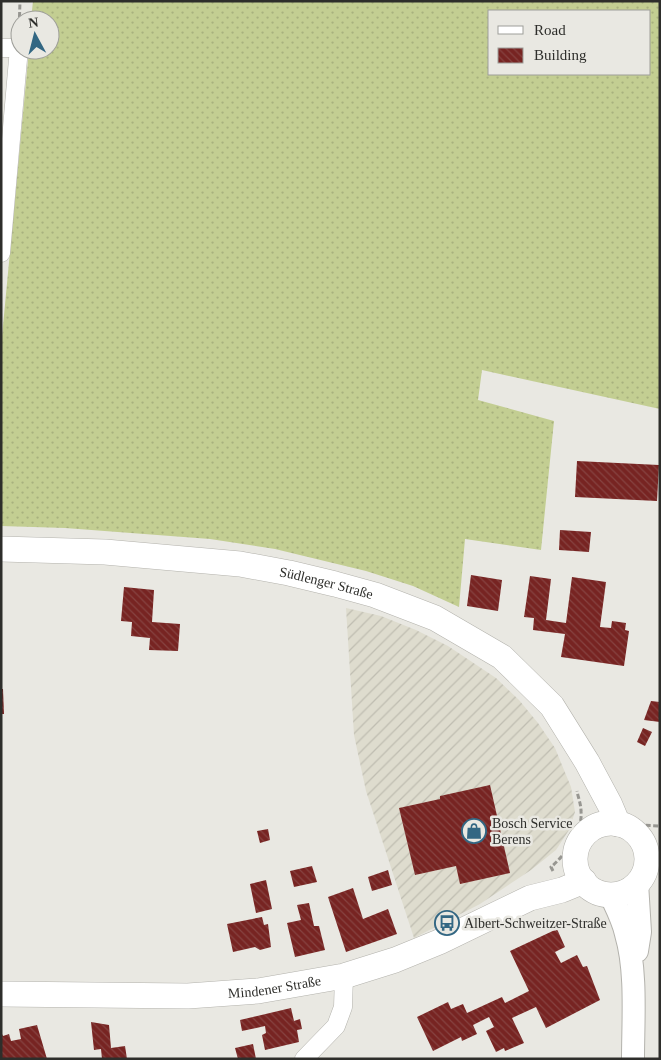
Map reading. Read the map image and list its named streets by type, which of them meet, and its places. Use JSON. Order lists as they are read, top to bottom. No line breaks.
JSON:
{"streets":{"main road":["Südlenger Straße","Mindener Straße"]},"crossings":[["Südlenger Straße","Mindener Straße"]],"places":{"shop":["Bosch Service Berens"],"bus stop":["Albert-Schweitzer-Straße"]},"legend":["Road","Building"],"north":"top"}
